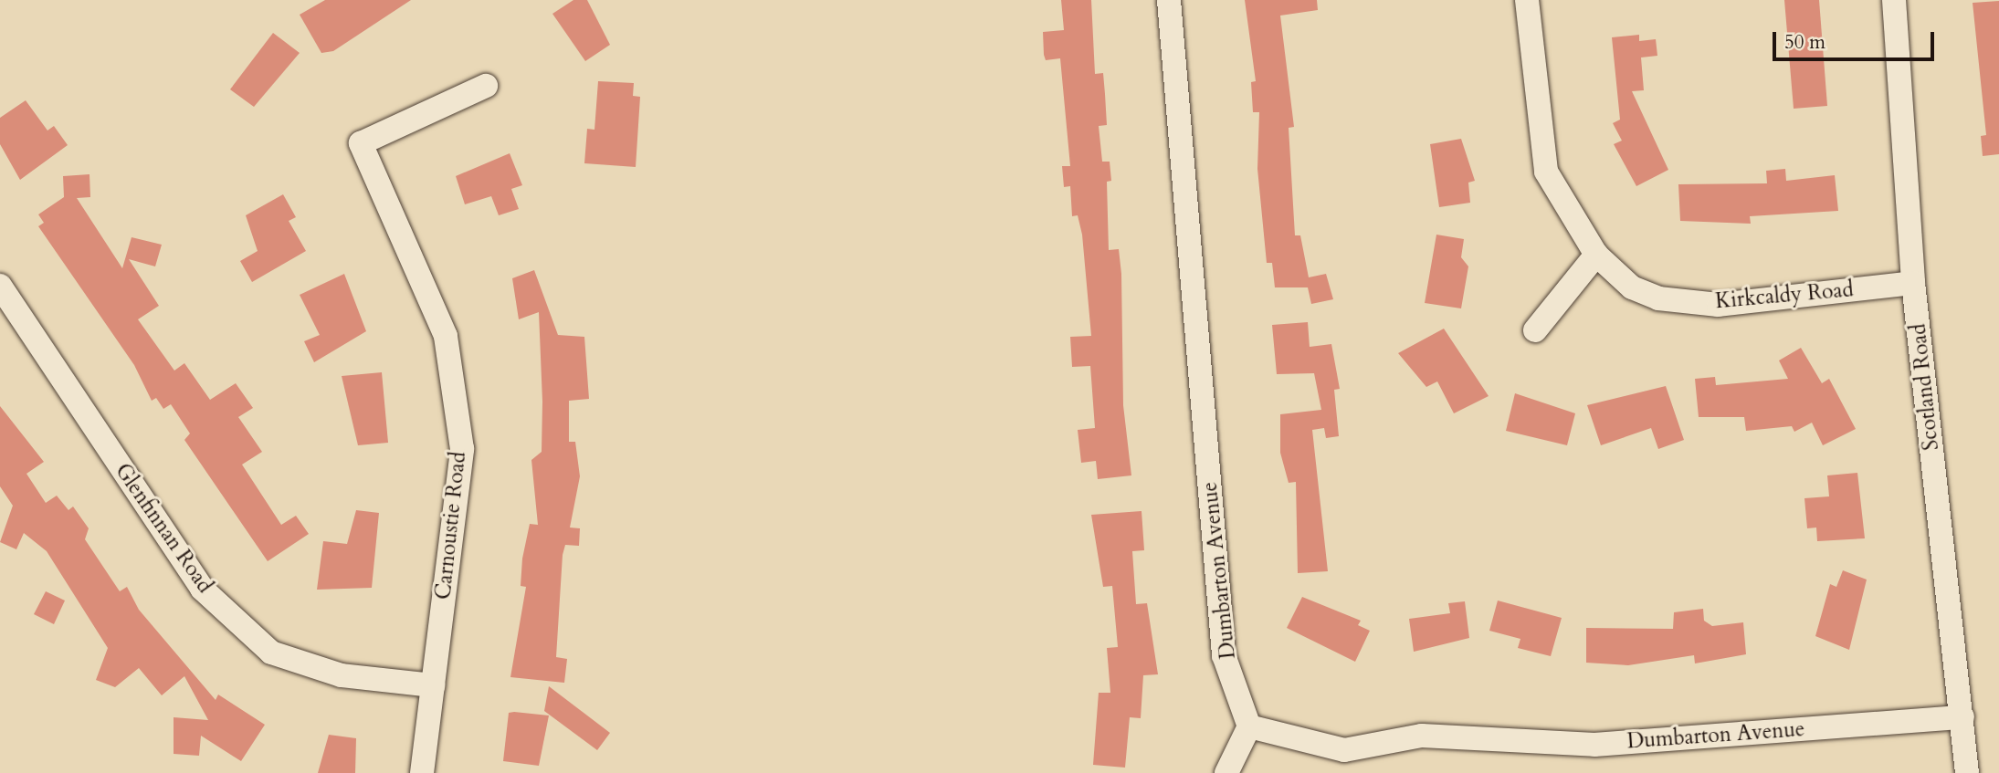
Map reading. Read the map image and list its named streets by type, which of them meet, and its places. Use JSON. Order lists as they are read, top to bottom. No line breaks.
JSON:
{"streets":{"street":["Kirkcaldy Road","Scotland Road","Carnoustie Road","Glenfinnan Road","Dumbarton Avenue"]},"crossings":[["Kirkcaldy Road","Scotland Road"],["Scotland Road","Dumbarton Avenue"],["Carnoustie Road","Glenfinnan Road"]],"scale_bar":"50 m"}
